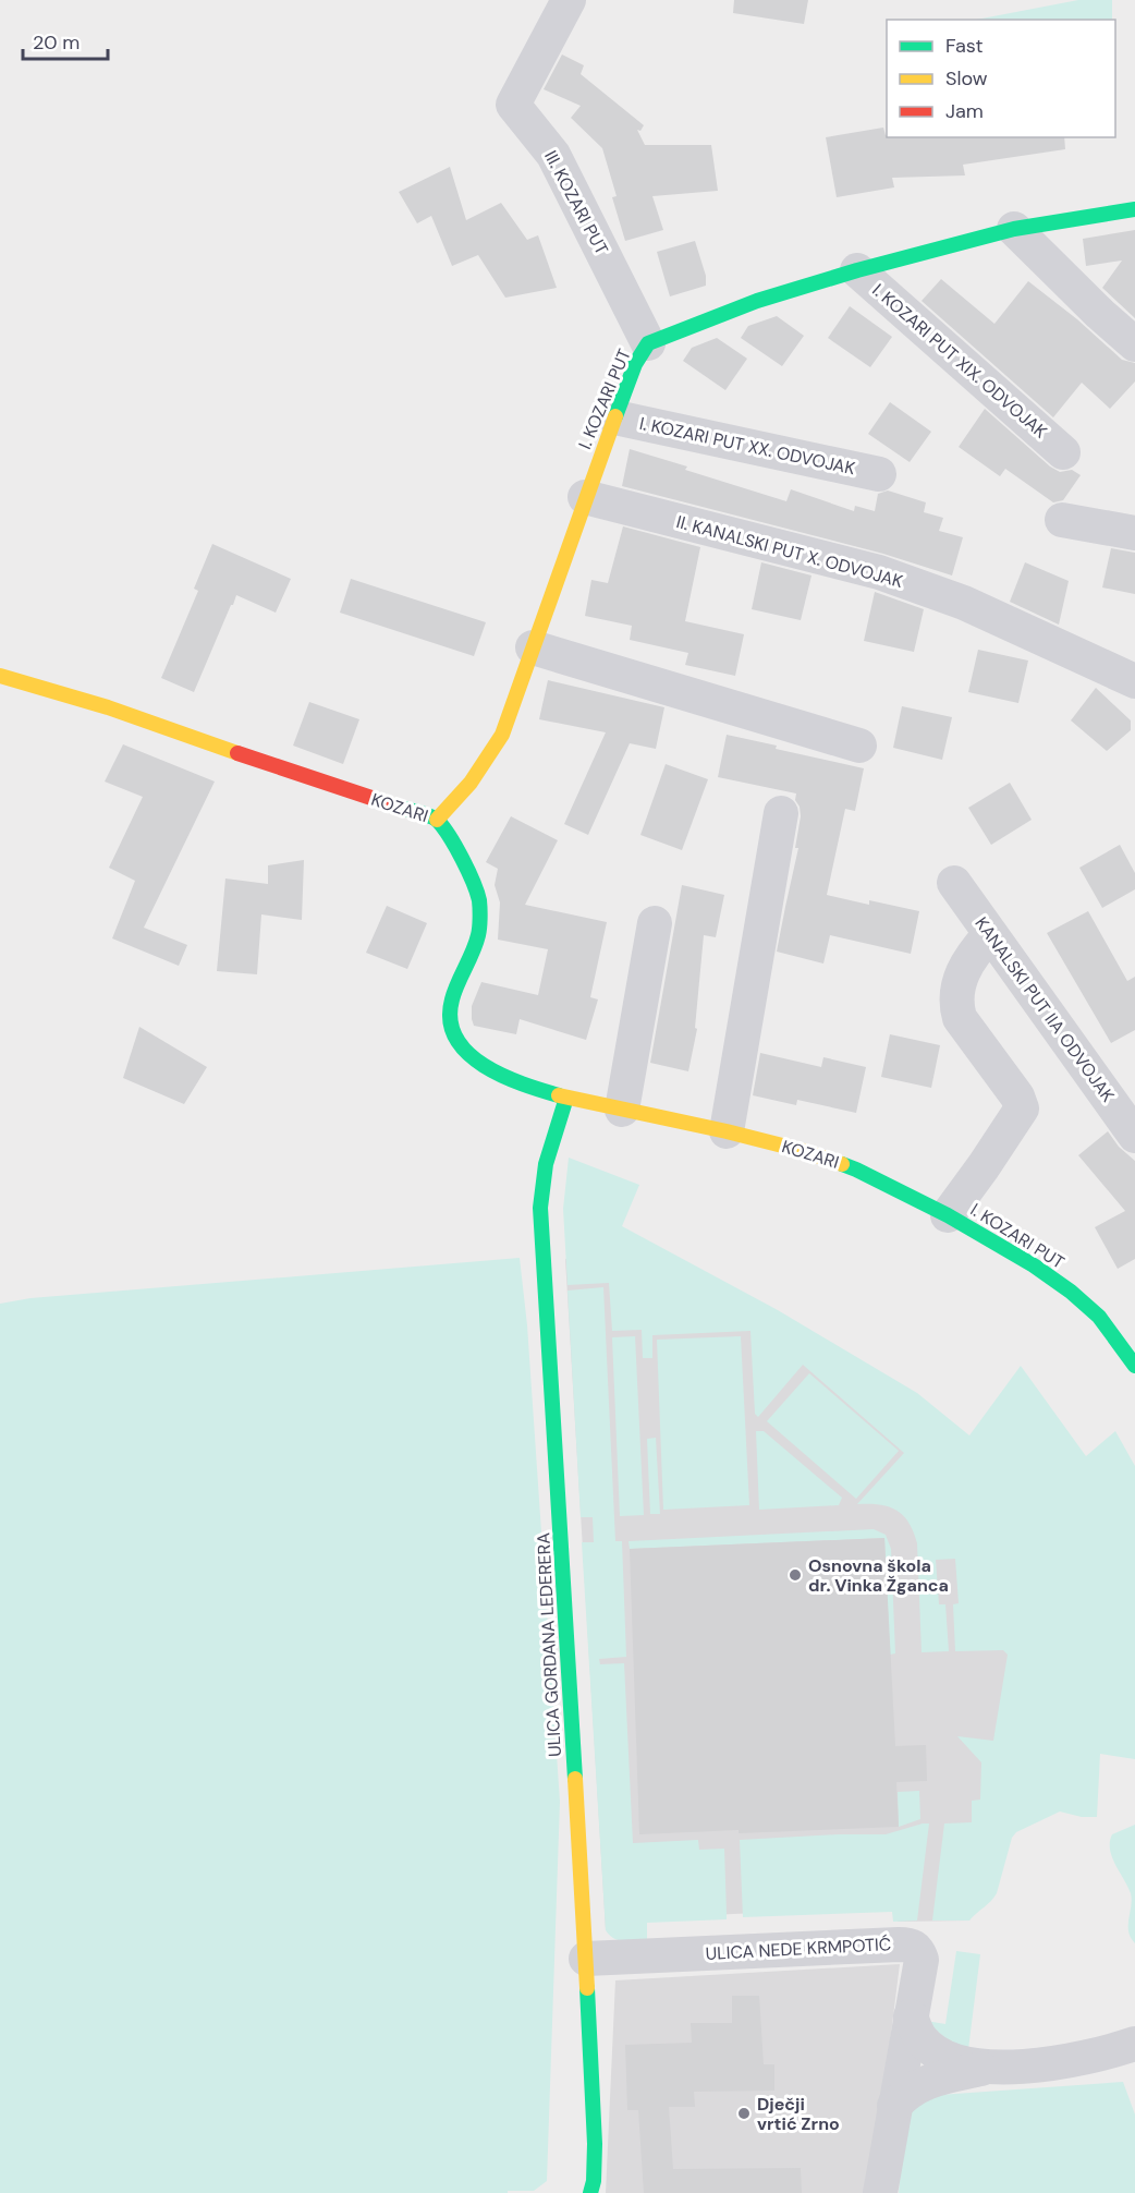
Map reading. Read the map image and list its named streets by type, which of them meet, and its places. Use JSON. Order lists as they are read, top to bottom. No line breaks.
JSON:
{"streets":{"street":["III. KOZARI PUT","I. KOZARI PUT XIX. ODVOJAK","I. KOZARI PUT","I. KOZARI PUT XX. ODVOJAK","II. KANALSKI PUT X. ODVOJAK","KOZARI","KANALSKI PUT IIA ODVOJAK","ULICA GORDANA LEDERERA","ULICA NEDE KRMPOTIĆ"]},"crossings":[["III. KOZARI PUT","I. KOZARI PUT"],["I. KOZARI PUT XIX. ODVOJAK","I. KOZARI PUT"],["I. KOZARI PUT","I. KOZARI PUT XX. ODVOJAK"],["I. KOZARI PUT","II. KANALSKI PUT X. ODVOJAK"],["I. KOZARI PUT","KOZARI"],["KOZARI","ULICA GORDANA LEDERERA"],["ULICA GORDANA LEDERERA","ULICA NEDE KRMPOTIĆ"]],"places":["Osnovna škola dr. Vinka Žganca","Dječji vrtić Zrno"],"legend":["Fast","Slow","Jam"],"scale_bar":"20 m"}
